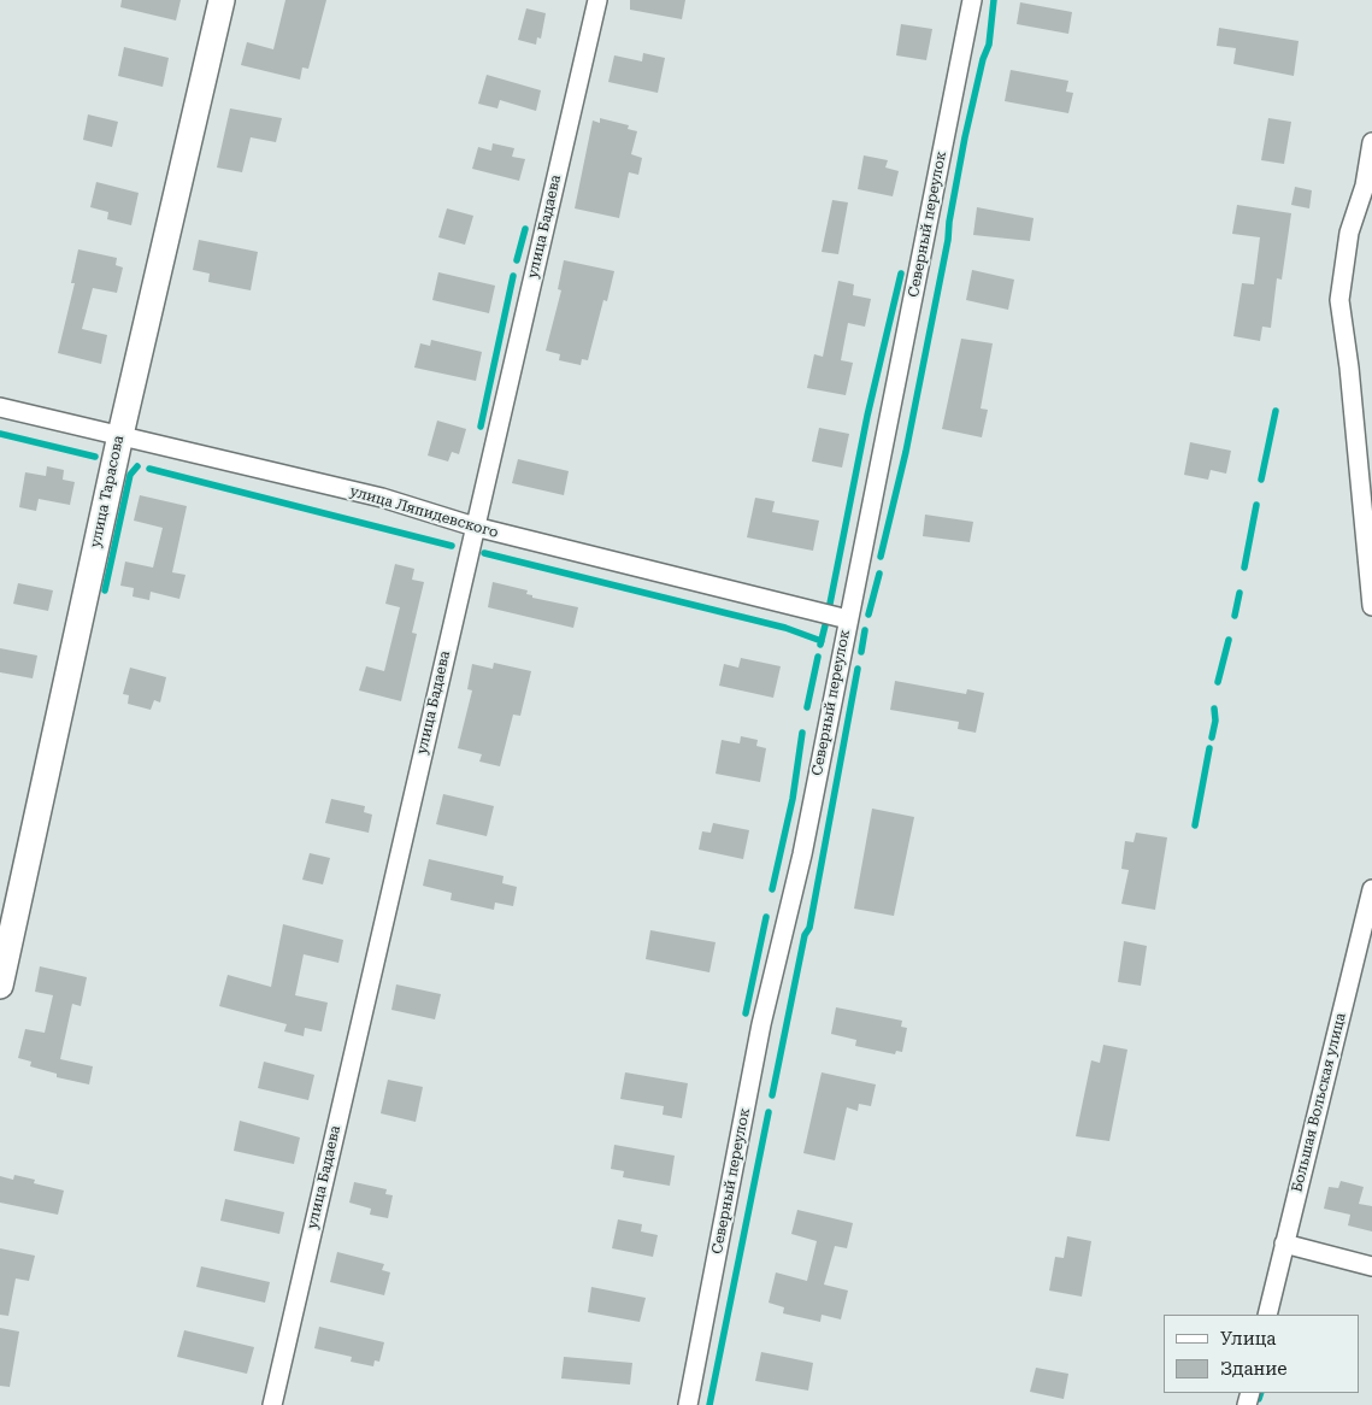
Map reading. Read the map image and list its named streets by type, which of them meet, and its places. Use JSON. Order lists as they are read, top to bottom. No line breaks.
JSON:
{"streets":{"street":["Северный переулок","улица Бадаева","улица Тарасова","улица Ляпидевского","Большая Вольская улица"]},"crossings":[["Северный переулок","улица Ляпидевского"],["улица Бадаева","улица Ляпидевского"],["улица Тарасова","улица Ляпидевского"]],"legend":["Улица","Здание"]}
